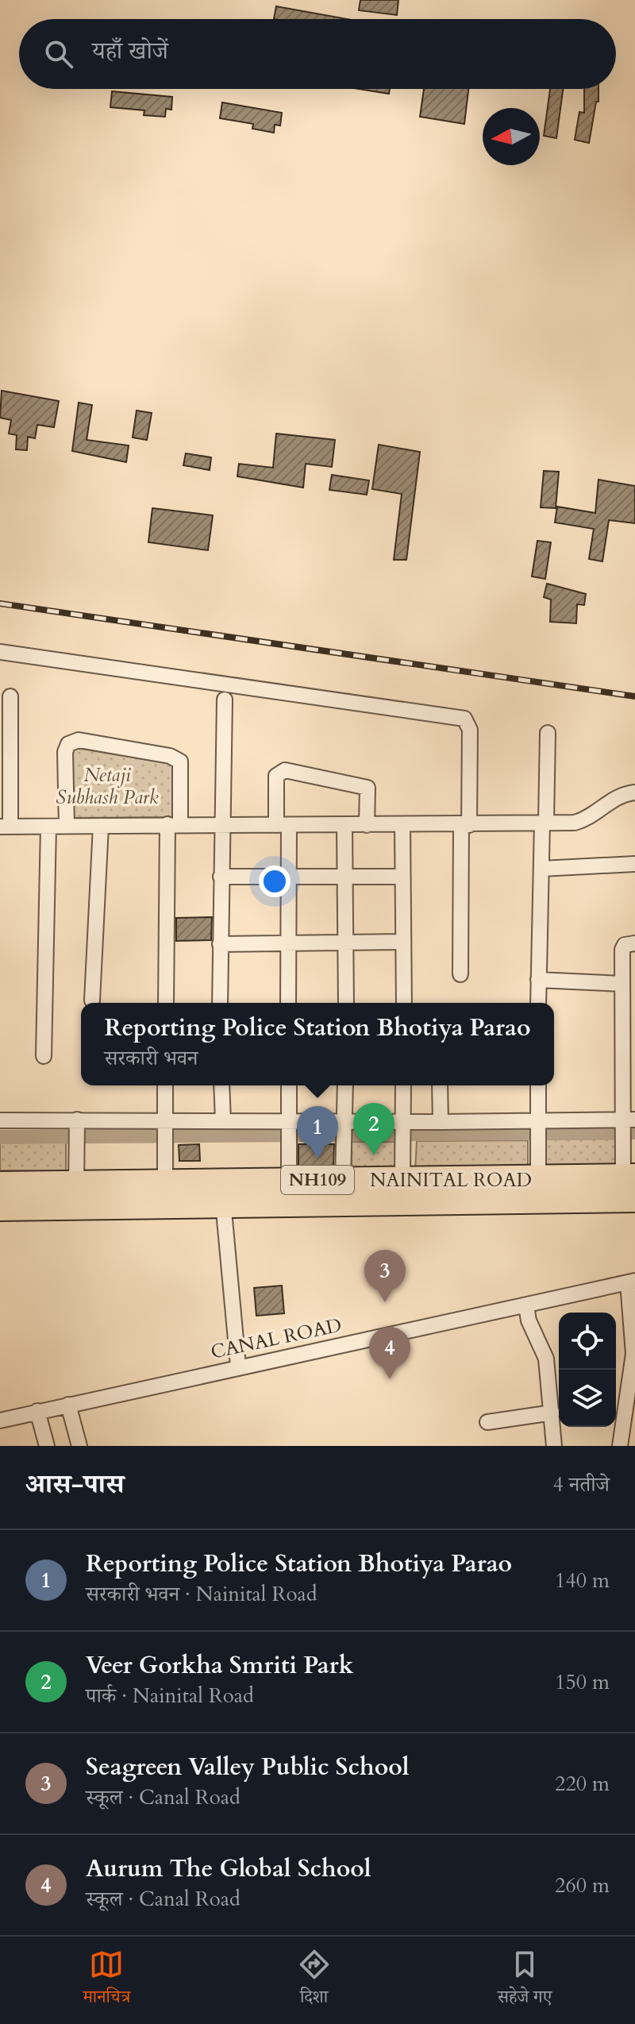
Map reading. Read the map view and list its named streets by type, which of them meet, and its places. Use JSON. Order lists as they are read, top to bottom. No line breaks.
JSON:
{"streets":{"highway":["NH109","NAINITAL ROAD"],"street":["CANAL ROAD"]},"parks":["Netaji Subhash Park"],"north":"left","page":{"search":"यहाँ खोजें","popup":["Reporting Police Station Bhotiya Parao","सरकारी भवन"],"pins":["2","1","3","4"],"heading":["आस-पास","4 नतीजे"],"list":[{"mark":"1","name":"Reporting Police Station Bhotiya Parao","note":"सरकारी भवन · Nainital Road","value":"140 m"},{"mark":"2","name":"Veer Gorkha Smriti Park","note":"पार्क · Nainital Road","value":"150 m"},{"mark":"3","name":"Seagreen Valley Public School","note":"स्कूल · Canal Road","value":"220 m"},{"mark":"4","name":"Aurum The Global School","note":"स्कूल · Canal Road","value":"260 m"}],"nav":["मानचित्र","दिशा","सहेजे गए"]}}
